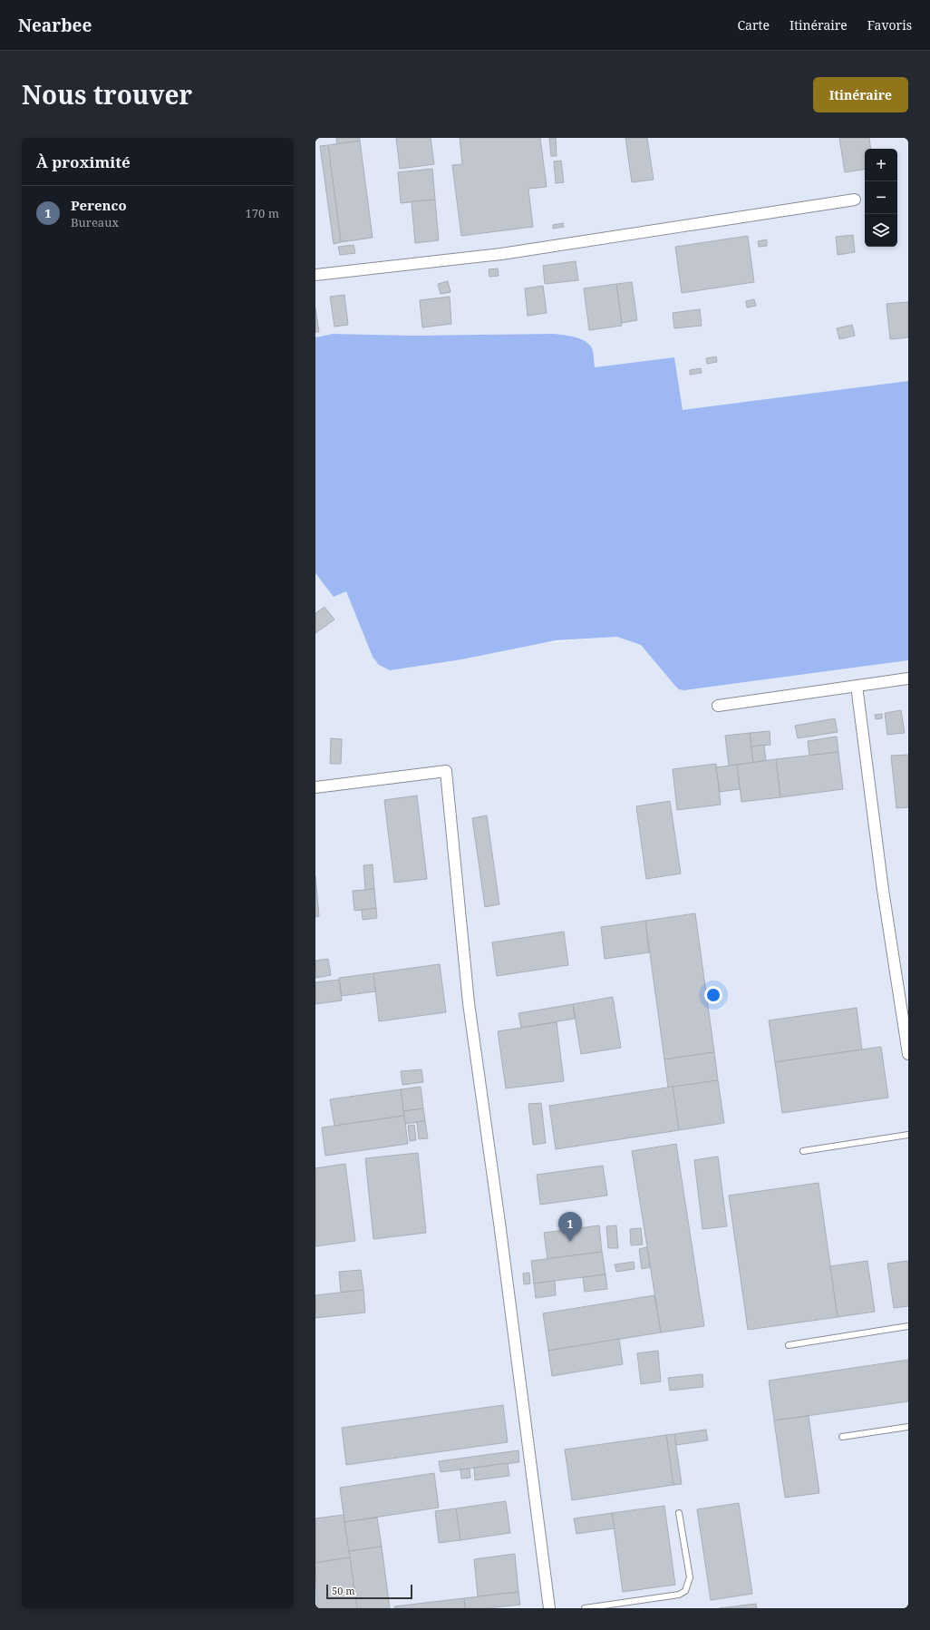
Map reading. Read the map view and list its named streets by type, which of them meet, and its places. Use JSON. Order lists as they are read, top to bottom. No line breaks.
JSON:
{"scale_bar":"50 m","page":{"header":"Nearbee","nav":["Carte","Itinéraire","Favoris"],"title":"Nous trouver","buttons":"Itinéraire","heading":"À proximité","map_buttons":["+","−"],"list":[{"mark":"1","name":"Perenco","note":"Bureaux","value":"170 m"}],"pins":"1","scale":"50 m"}}
